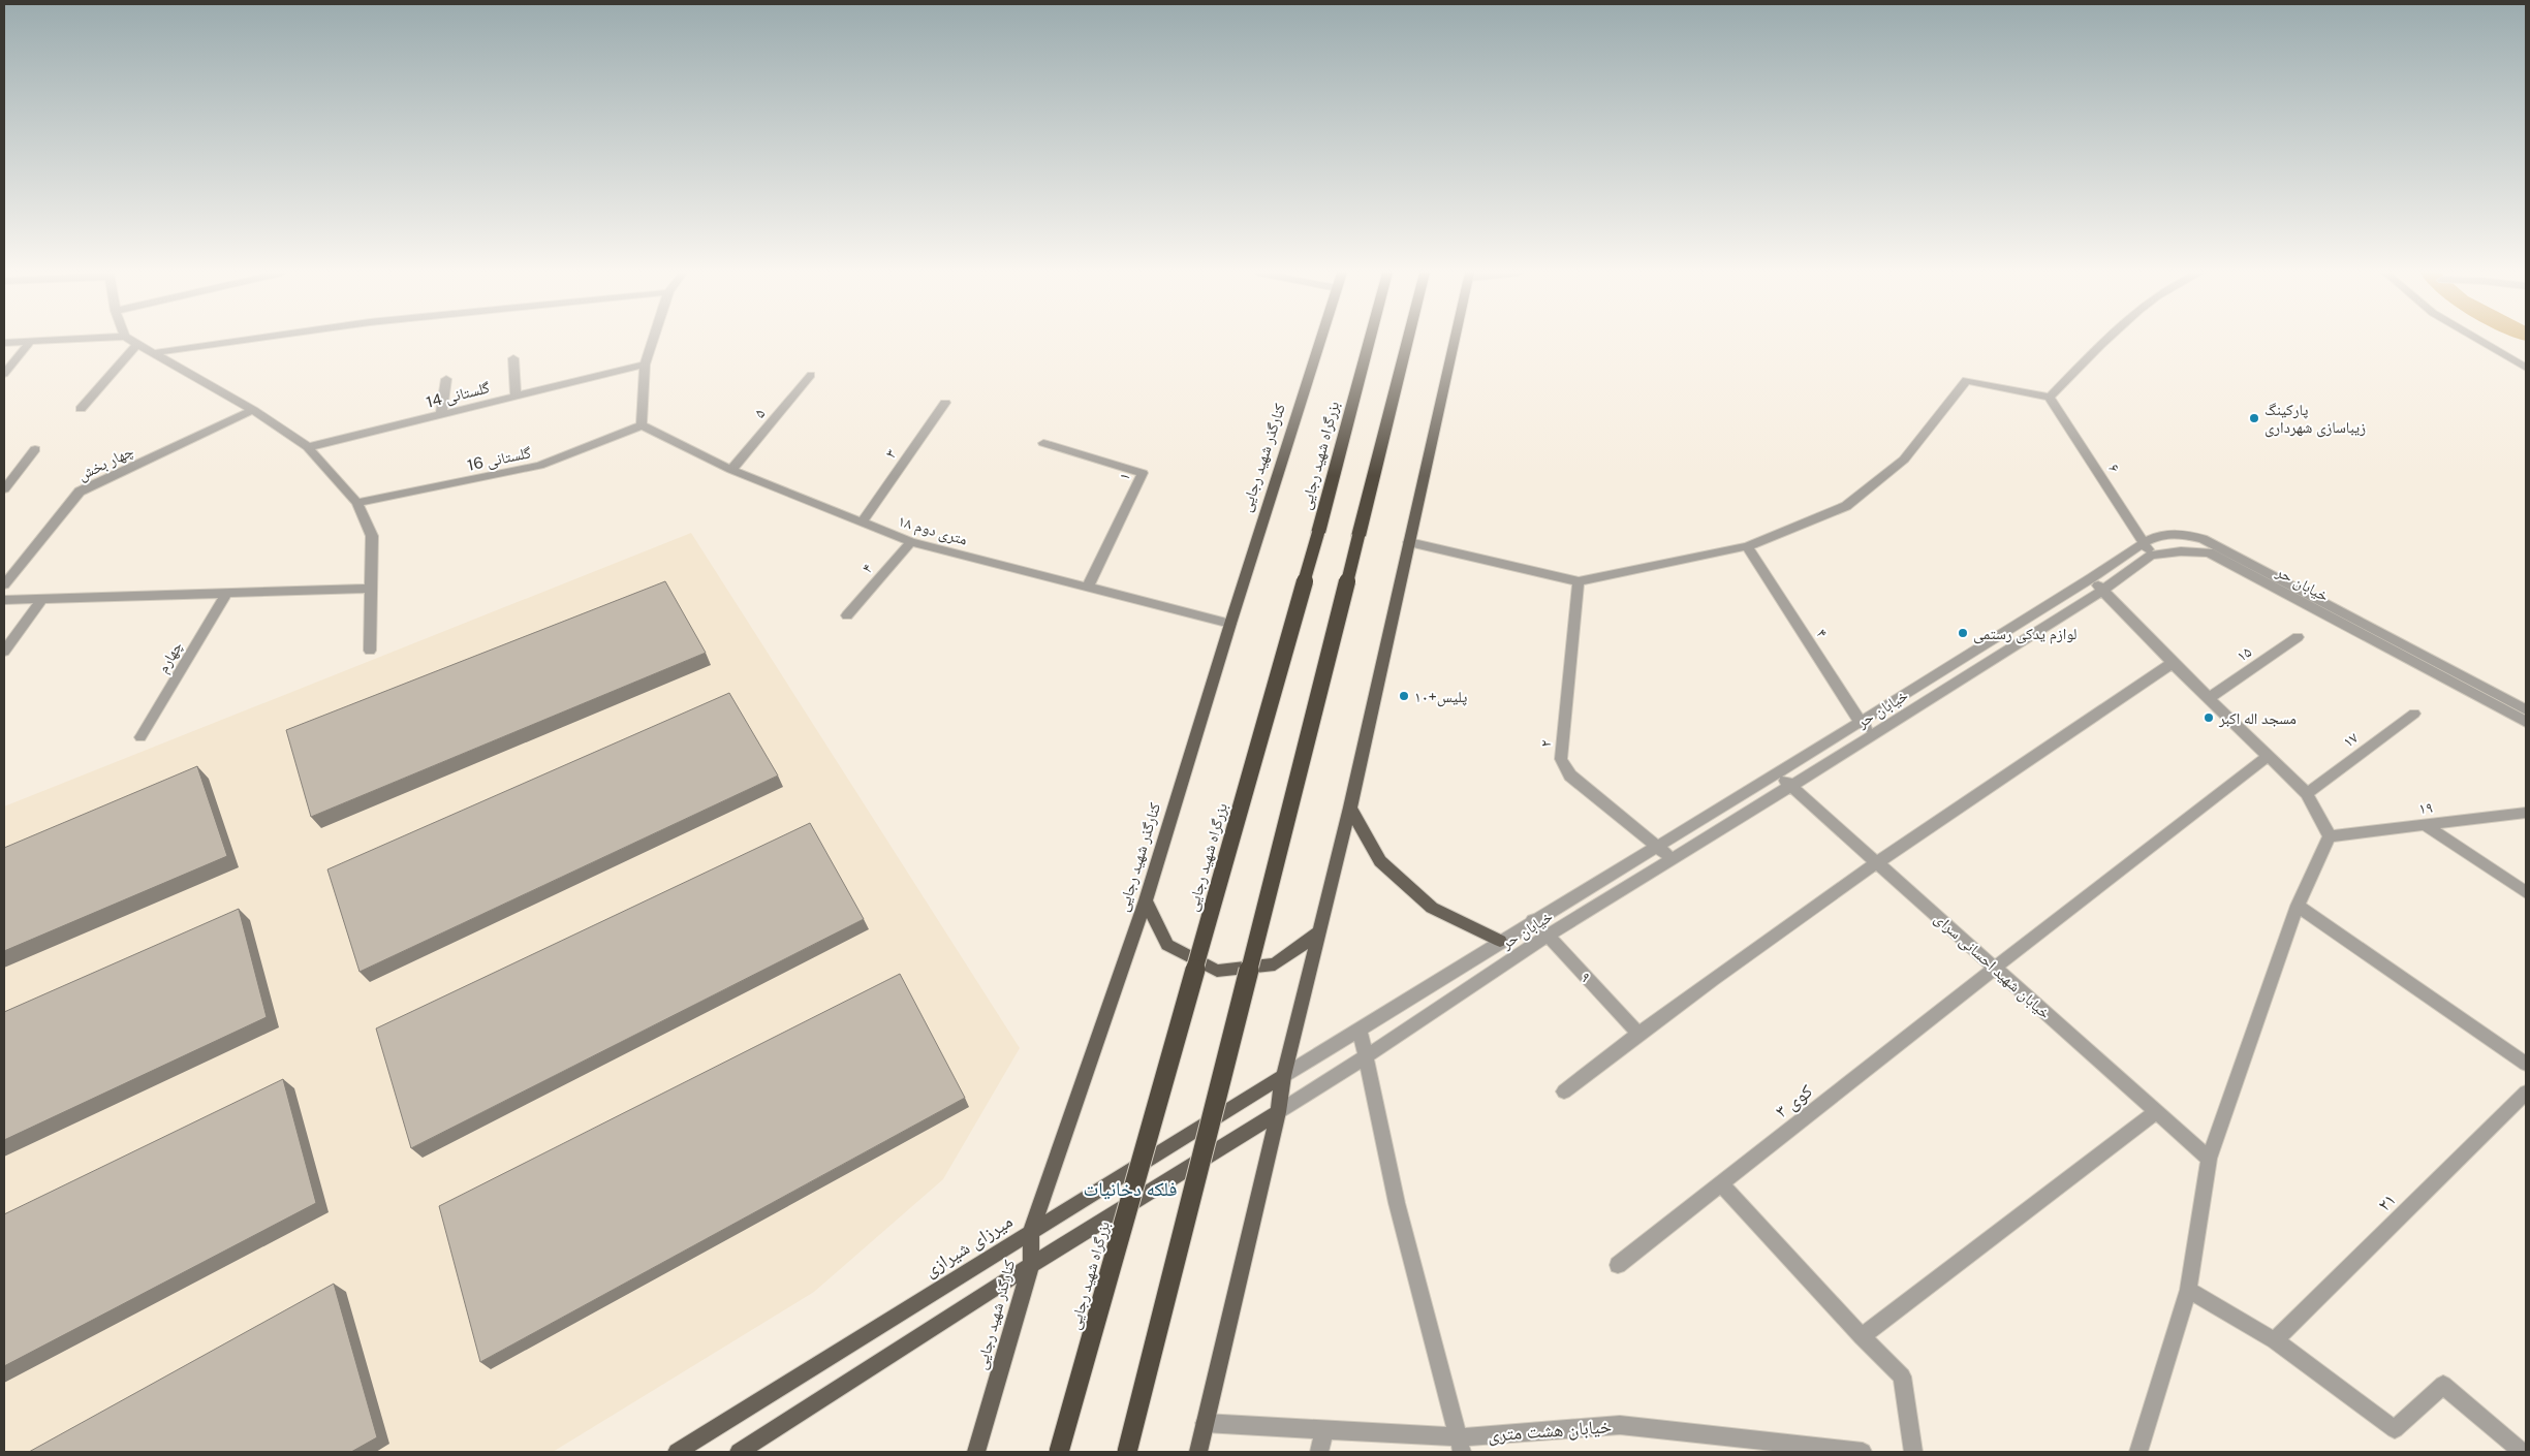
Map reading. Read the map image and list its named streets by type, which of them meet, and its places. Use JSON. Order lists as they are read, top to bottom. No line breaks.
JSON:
{"streets":{"highway":["بزرگراه شهید رجایی"],"main road":["کنارگذر شهید رجایی","میرزای شیرازی"],"street":["گلستانی 14","۵","۳","گلستانی 16","چهار بخش","۶","۱","۱۸ متری دوم","۴","خیابان حر","۱۵","چهارم","۱۷","۲","۱۹","خیابان شهید احسانی سرای","۹","کوی ۳","۲۱","خیابان هشت متری"]},"crossings":[["۵","۱۸ متری دوم"],["۳","۱۸ متری دوم"],["کنارگذر شهید رجایی","۱۸ متری دوم"],["کنارگذر شهید رجایی","میرزای شیرازی"],["گلستانی 16","۱۸ متری دوم"],["۶","خیابان حر"],["۱","۱۸ متری دوم"],["۱۸ متری دوم","۴"],["۴","خیابان حر"],["خیابان حر","۲"],["خیابان حر","خیابان شهید احسانی سرای"],["خیابان حر","۹"],["خیابان حر","میرزای شیرازی"],["خیابان شهید احسانی سرای","کوی ۳"]],"districts":["فلکه دخانیات"],"places":["پارکینگ زیباسازی شهرداری","لوازم یدکی رستمی","پلیس+١٠","مسجد اله اکبر"]}
